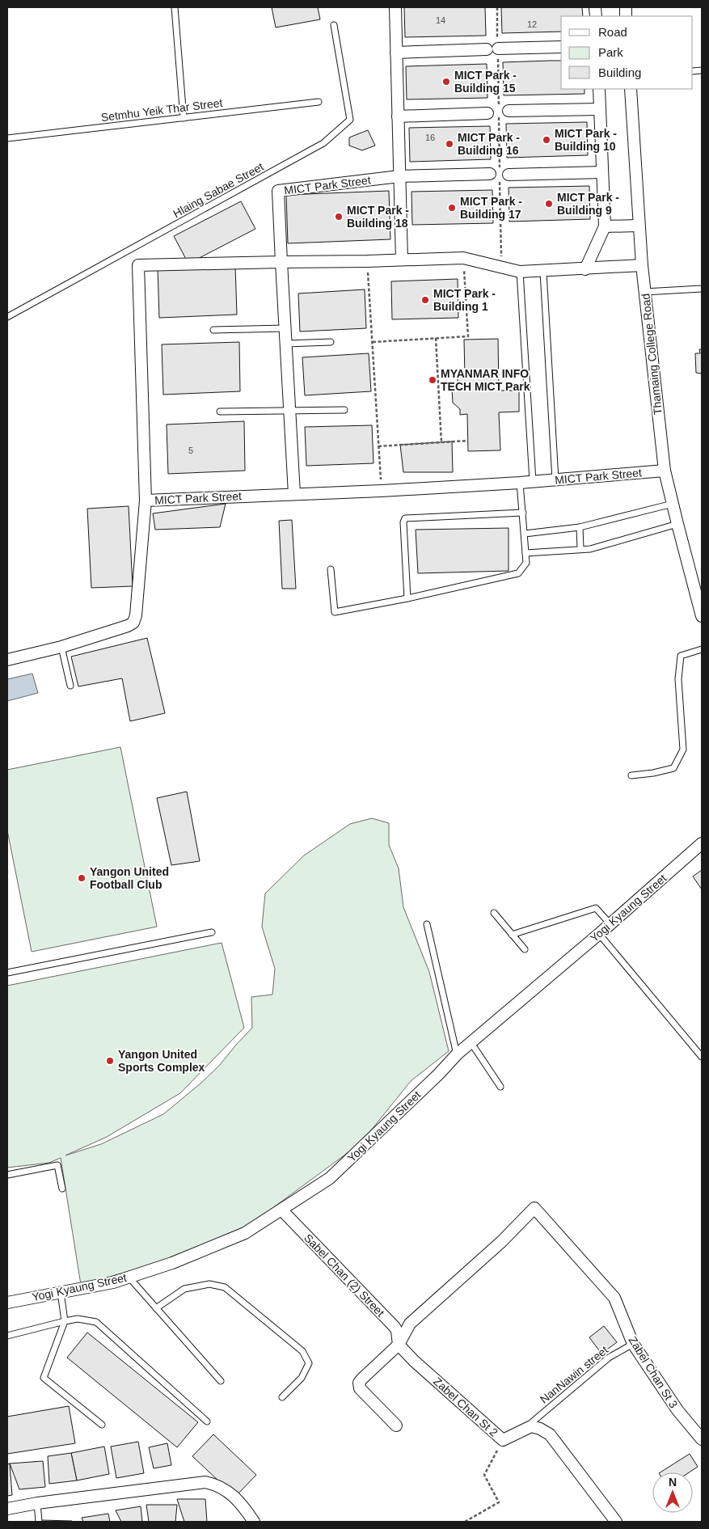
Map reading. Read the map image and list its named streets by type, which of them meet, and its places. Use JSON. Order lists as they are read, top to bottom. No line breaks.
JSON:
{"streets":{"street":["MICT Park Street","Thamaing College Road","Yogi Kyaung Street","Sabel Chan (2) Street","Zabel Chan St 3","Zabel Chan St 2"],"lane":["Setmhu Yeik Thar Street","Hlaing Sabae Street","NanNawin street"]},"crossings":[["MICT Park Street","Thamaing College Road"],["Yogi Kyaung Street","Sabel Chan (2) Street"],["Sabel Chan (2) Street","Zabel Chan St 3"],["Sabel Chan (2) Street","Zabel Chan St 2"],["Zabel Chan St 3","NanNawin street"],["Zabel Chan St 3","Zabel Chan St 2"],["NanNawin street","Zabel Chan St 2"]],"places":["MICT Park - Building 15","MICT Park - Building 10","MICT Park - Building 16","MICT Park - Building 9","MICT Park - Building 17","MICT Park - Building 18","MICT Park - Building 1","MYANMAR INFO TECH MICT Park","Yangon United Football Club","Yangon United Sports Complex"],"house_numbers":["14","12","16","5"],"legend":["Road","Park","Building"],"north":"top"}
